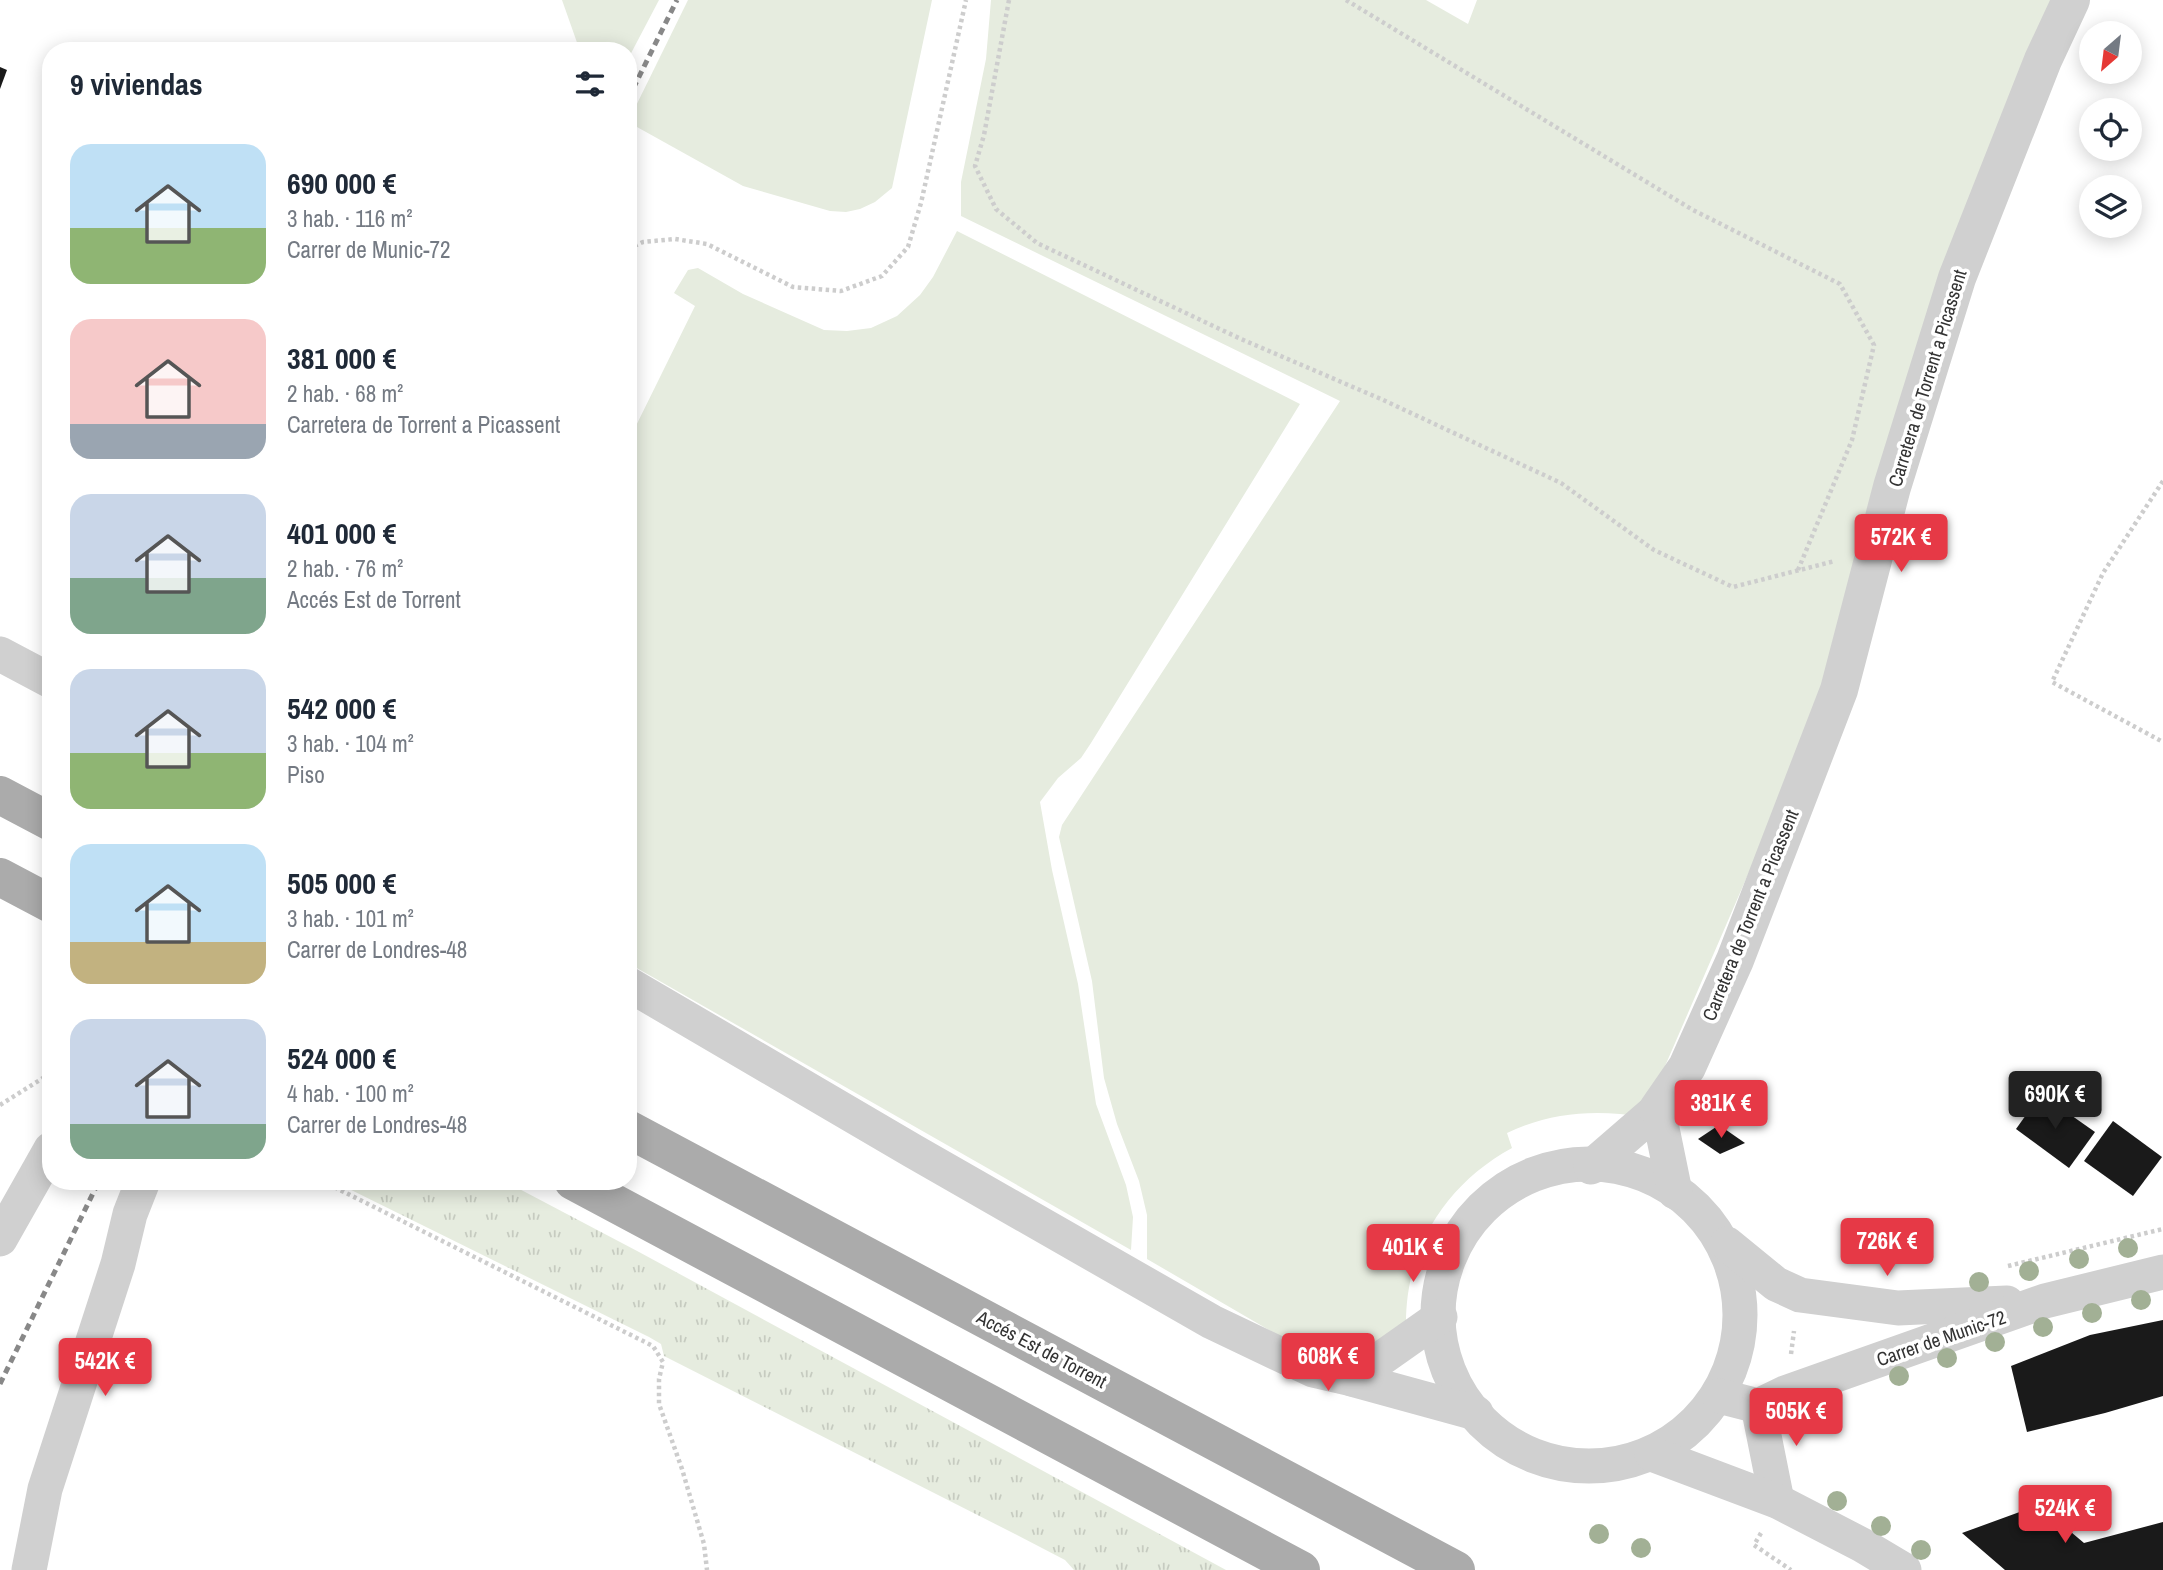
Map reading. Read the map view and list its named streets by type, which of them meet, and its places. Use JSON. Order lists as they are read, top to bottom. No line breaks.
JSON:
{"streets":{"main road":["Accés Est de Torrent"],"street":["Carretera de Torrent a Picassent","Carrer de Munic-72"]},"north":"bottom left","page":{"heading":"9 viviendas","list":[{"name":"690 000 €","note":"3 hab. · 116 m² · Carrer de Munic-72"},{"name":"381 000 €","note":"2 hab. · 68 m² · Carretera de Torrent a Picassent"},{"name":"401 000 €","note":"2 hab. · 76 m² · Accés Est de Torrent"},{"name":"542 000 €","note":"3 hab. · 104 m² · Piso"},{"name":"505 000 €","note":"3 hab. · 101 m² · Carrer de Londres-48"},{"name":"524 000 €","note":"4 hab. · 100 m² · Carrer de Londres-48"}],"price":["572K €","690K €","381K €","726K €","401K €","608K €","542K €","505K €","524K €"]}}
